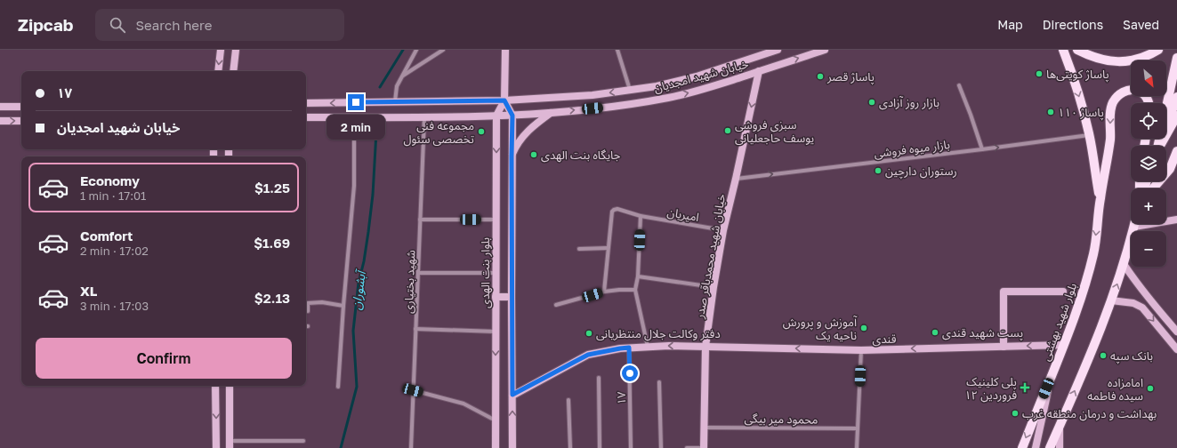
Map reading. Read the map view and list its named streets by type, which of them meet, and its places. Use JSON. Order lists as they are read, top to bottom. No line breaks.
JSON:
{"streets":{"main road":["خیابان شهید امجدیان","خیابان شهید محمدباقر صدر","بلوار بنت الهدی","بلوار شهید بهشتی","قندی"],"street":["بازار میوه فروشی","امیریان","شهید بختیاری","۱۷","محمود میر بیگی"]},"crossings":[["خیابان شهید امجدیان","خیابان شهید محمدباقر صدر"],["خیابان شهید امجدیان","بلوار بنت الهدی"],["خیابان شهید امجدیان","شهید بختیاری"],["بازار میوه فروشی","خیابان شهید محمدباقر صدر"],["امیریان","خیابان شهید محمدباقر صدر"],["خیابان شهید محمدباقر صدر","قندی"],["خیابان شهید محمدباقر صدر","محمود میر بیگی"],["بلوار شهید بهشتی","قندی"],["قندی","۱۷"]],"one_way":["بازار میوه فروشی","قندی"],"water":["آبشوران"],"places":{"other":["پاساژ کویتی‌ها","پاساژ قصر","بازار روز آزادی","پاساژ ۱۱۰","سبزی فروشی یوسف حاجعلیانی","مجموعه فنی تخصصی سئول","جایگاه بنت الهدی","رستوران دارچین","آموزش و پرورش ناحیه یک","پست شهید قندی","دفتر وکالت جلال منتظریانی","بانک سپه","امامزاده سیده فاطمه","بهداشت و درمان منطقه غرب"],"health":["پلی کلینیک ۱۲ فروردین"]},"north":"bottom right","page":{"header":"Zipcab","search":"Search here","nav":["Map","Directions","Saved"],"map_buttons":["+","−"],"banner":["۱۷","خیابان شهید امجدیان"],"bubble":"2 min","list":[{"name":"Economy","note":"1 min · 17:01","value":"$1.25"},{"name":"Comfort","note":"2 min · 17:02","value":"$1.69"},{"name":"XL","note":"3 min · 17:03","value":"$2.13"}],"buttons":"Confirm"}}
